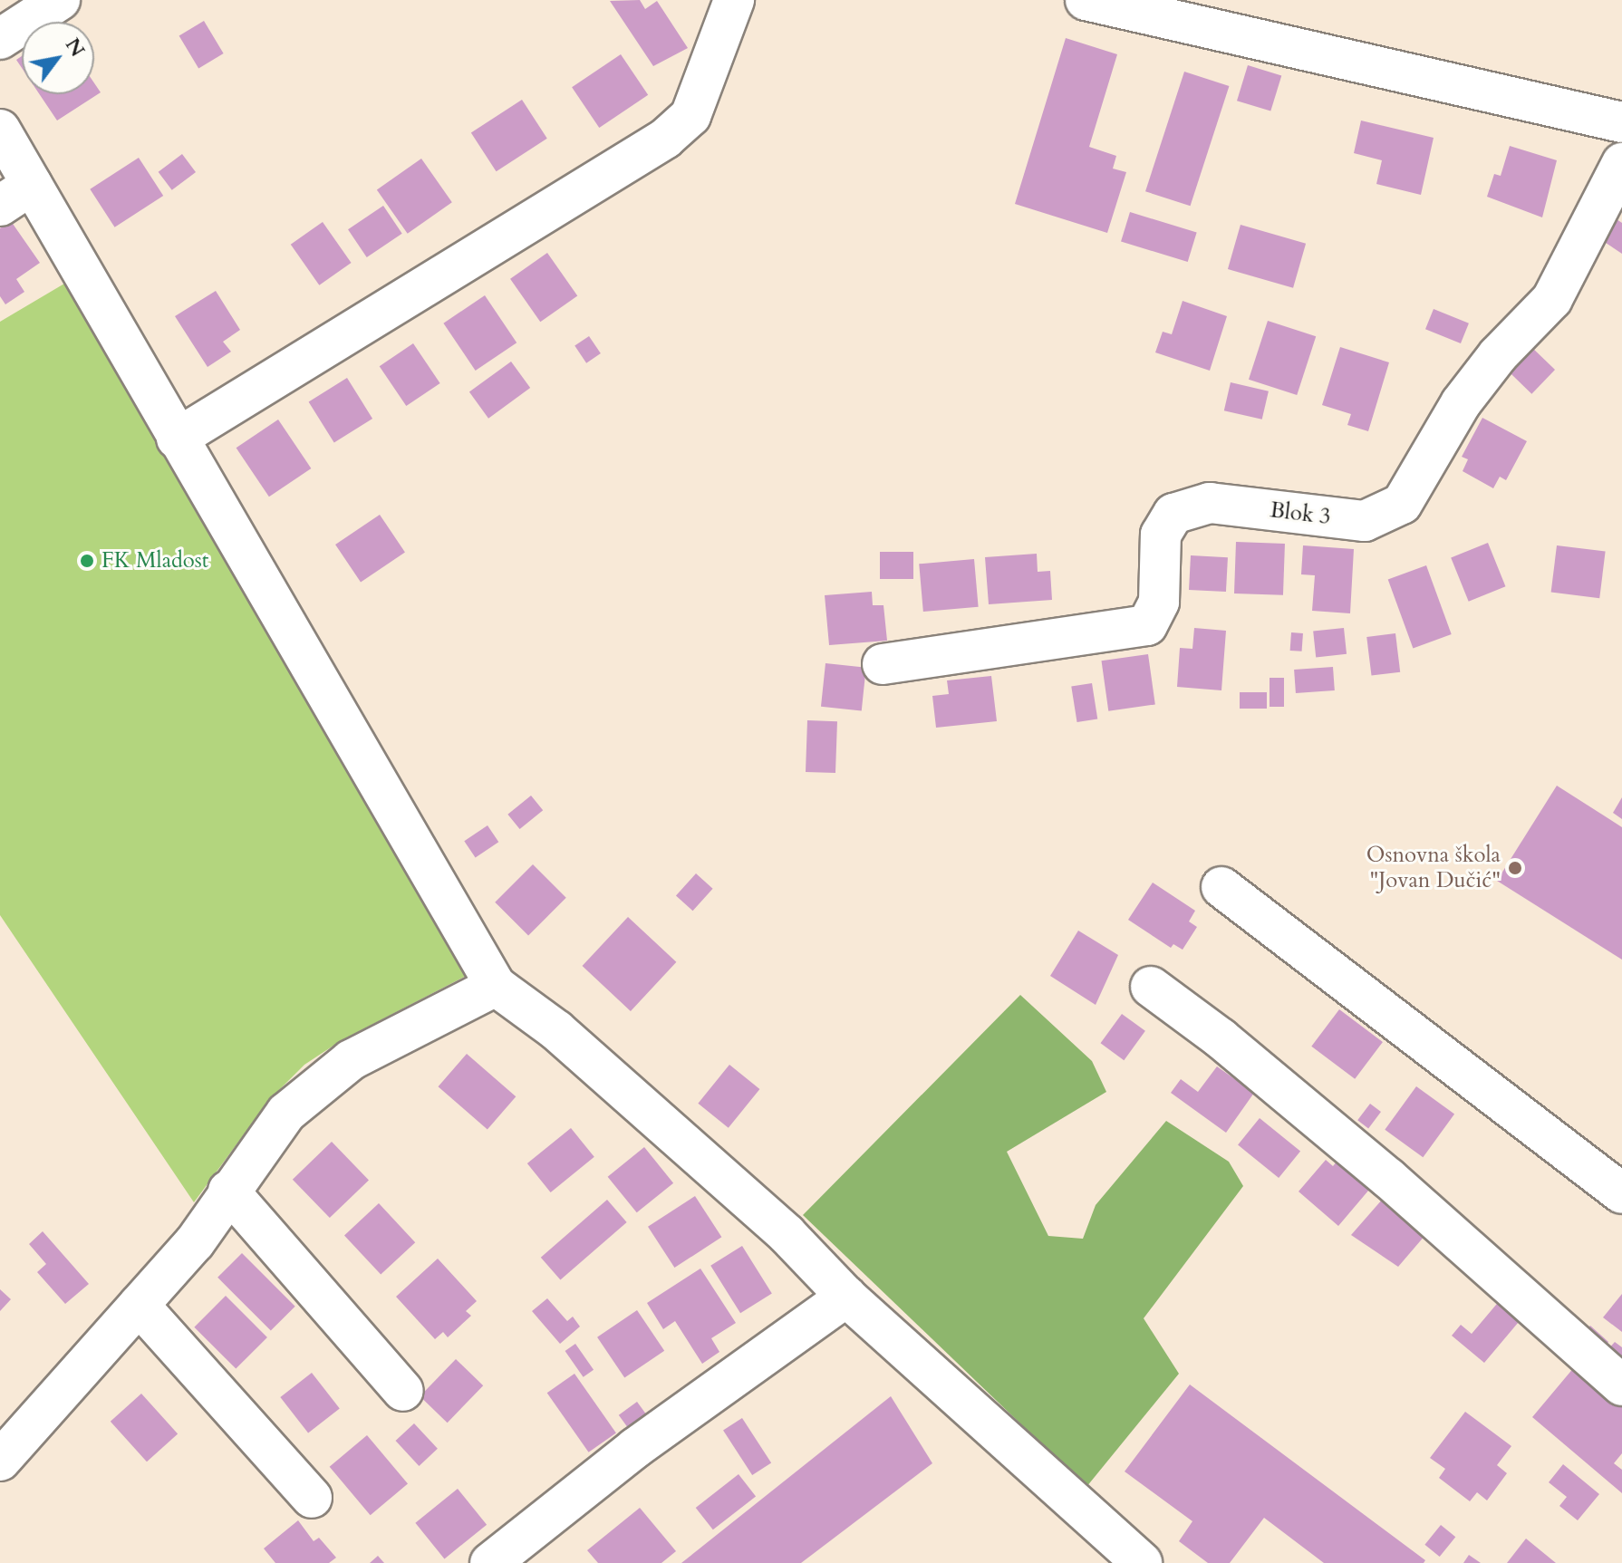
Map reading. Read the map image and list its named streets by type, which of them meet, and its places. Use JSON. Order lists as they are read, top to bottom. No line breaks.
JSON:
{"streets":{"street":["Blok 3"]},"places":["FK Mladost","Osnovna škola \"Jovan Dučić\""],"north":"top right"}
